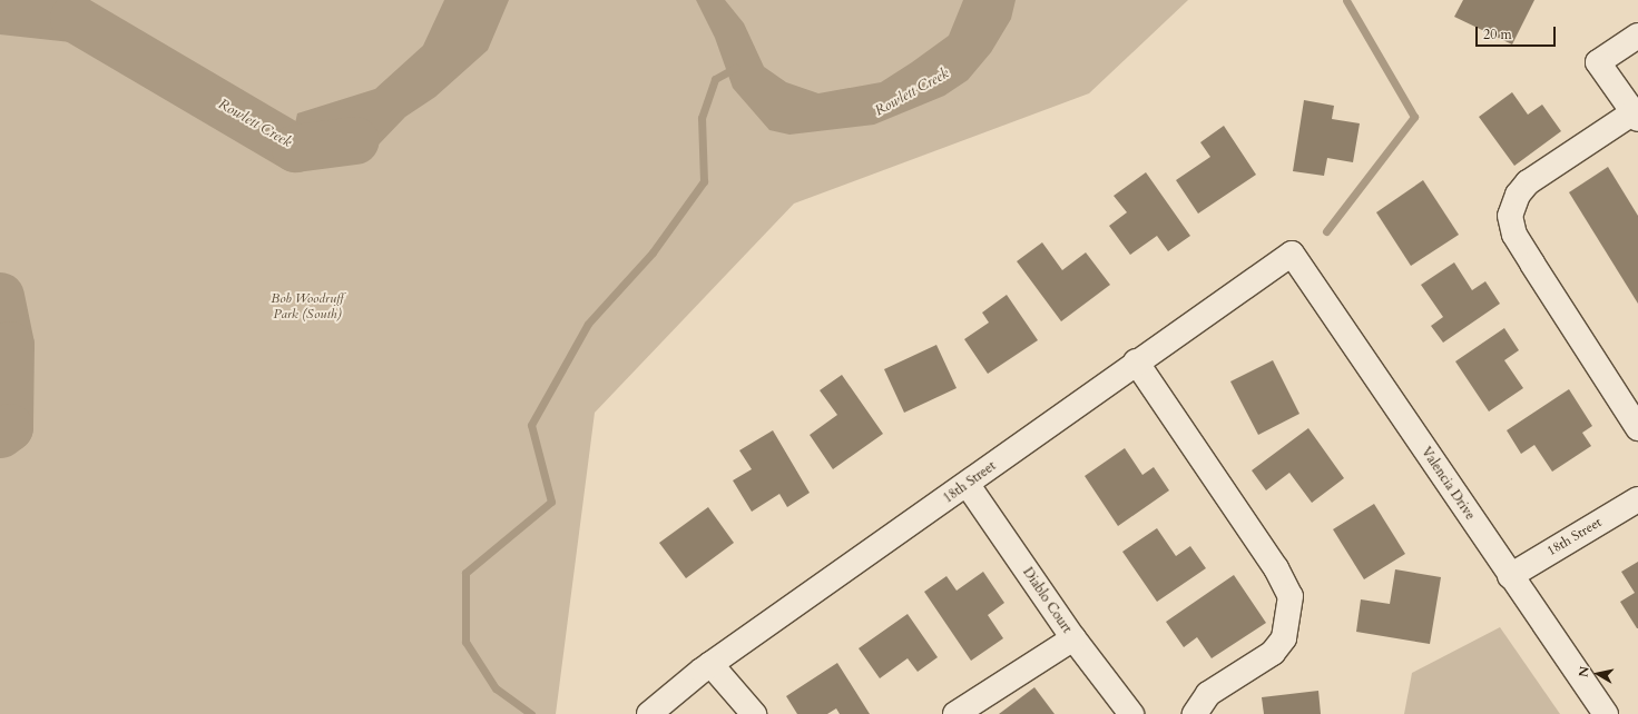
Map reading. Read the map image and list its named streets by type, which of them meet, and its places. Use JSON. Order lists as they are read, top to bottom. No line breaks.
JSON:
{"streets":{"street":["18th Street","Valencia Drive","Diablo Court"]},"crossings":[["18th Street","Valencia Drive"],["18th Street","Diablo Court"]],"water":["Rowlett Creek"],"parks":["Bob Woodruff Park (South)"],"scale_bar":"20 m","north":"left"}
